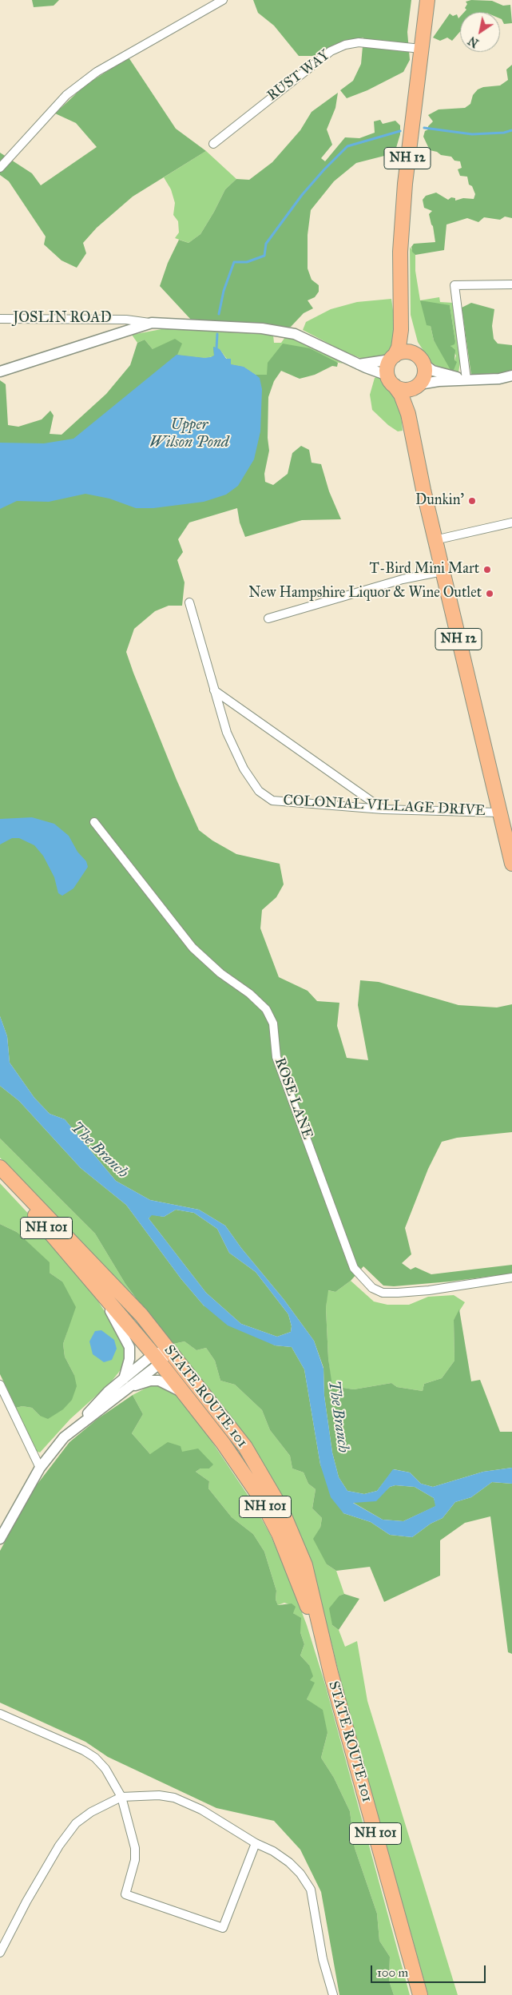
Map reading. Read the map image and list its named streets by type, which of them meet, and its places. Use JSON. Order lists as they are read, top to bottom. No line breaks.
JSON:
{"streets":{"highway":["NH 12","NH 101","STATE ROUTE 101"],"street":["RUST WAY","JOSLIN ROAD","COLONIAL VILLAGE DRIVE","ROSE LANE"]},"crossings":[["RUST WAY","NH 12"],["NH 12","COLONIAL VILLAGE DRIVE"]],"water":["Upper Wilson Pond","The Branch"],"places":["Dunkin'","T-Bird Mini Mart","New Hampshire Liquor & Wine Outlet"],"scale_bar":"100 m","north":"bottom left"}
